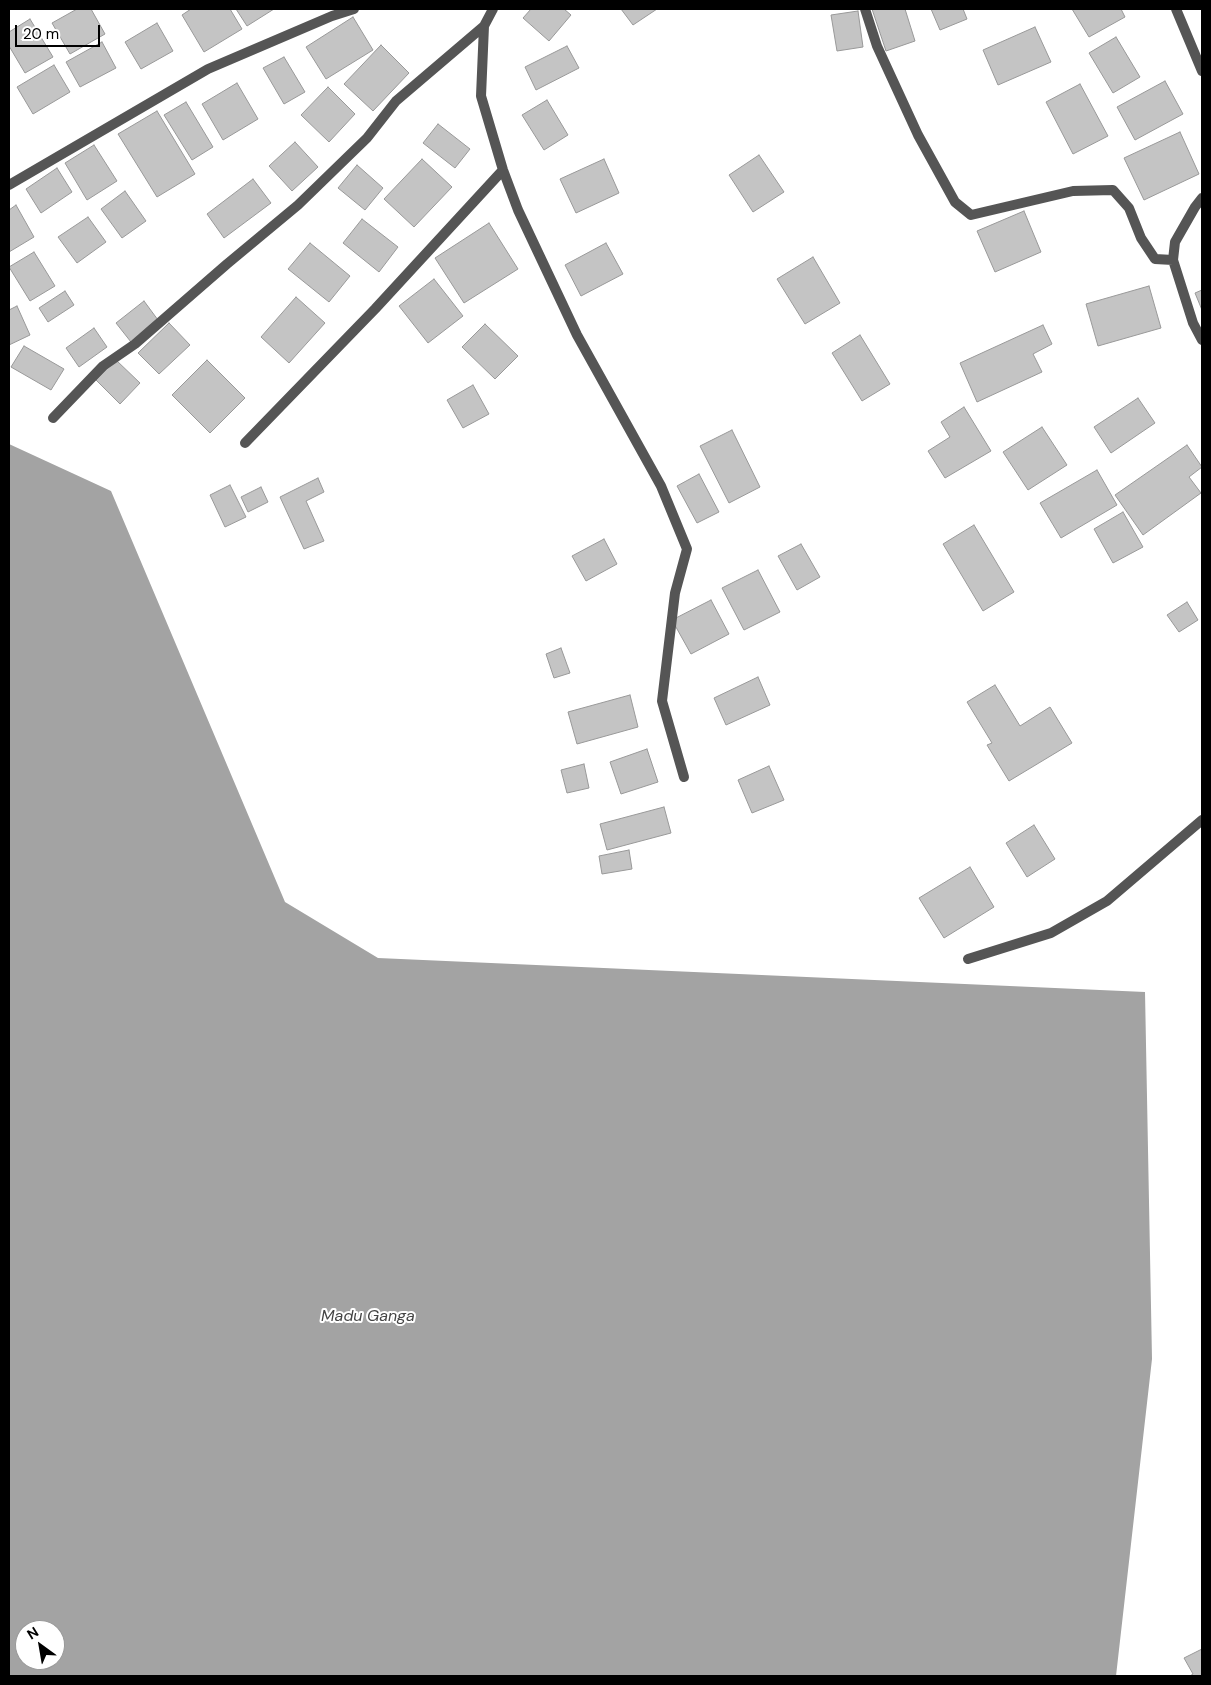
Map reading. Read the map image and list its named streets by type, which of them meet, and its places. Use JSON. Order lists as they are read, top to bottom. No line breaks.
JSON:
{"water":["Madu Ganga"],"scale_bar":"20 m","north":"top left"}
